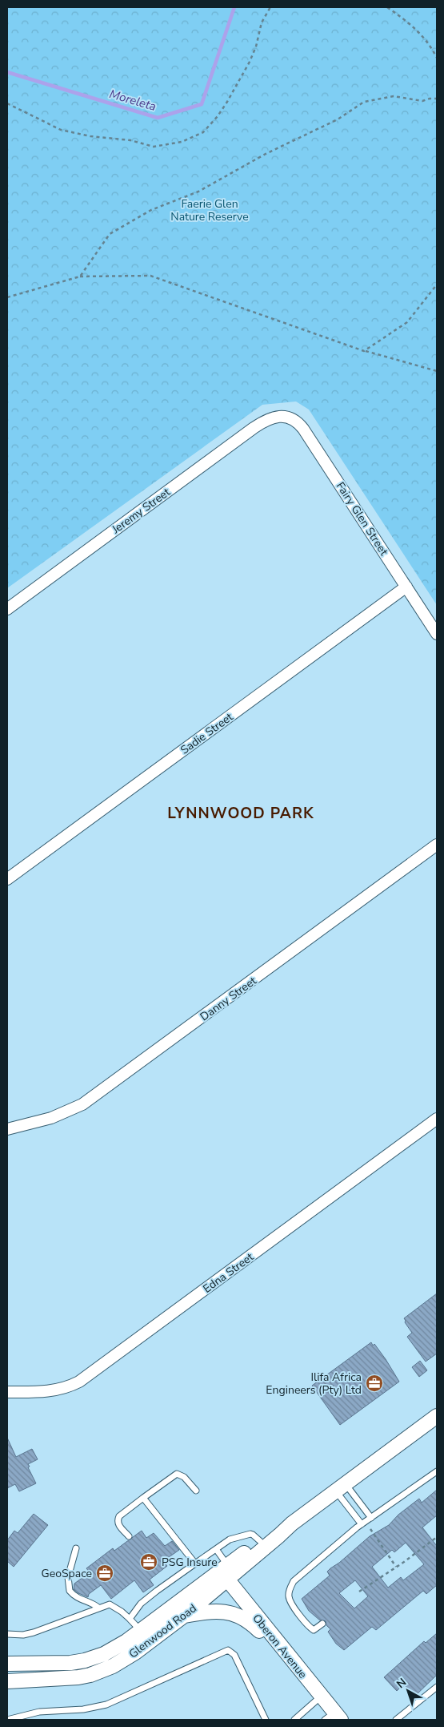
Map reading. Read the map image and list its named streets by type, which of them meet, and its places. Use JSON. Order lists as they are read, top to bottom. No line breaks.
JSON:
{"streets":{"street":["Jeremy Street","Fairy Glen Street","Sadie Street","Danny Street","Edna Street","Glenwood Road","Oberon Avenue"]},"crossings":[["Jeremy Street","Fairy Glen Street"],["Fairy Glen Street","Sadie Street"],["Glenwood Road","Oberon Avenue"]],"districts":["LYNNWOOD PARK"],"water":["Moreleta"],"parks":["Faerie Glen Nature Reserve"],"places":{"office":["Ilifa Africa Engineers (Pty) Ltd","PSG Insure","GeoSpace"]},"north":"top left"}
